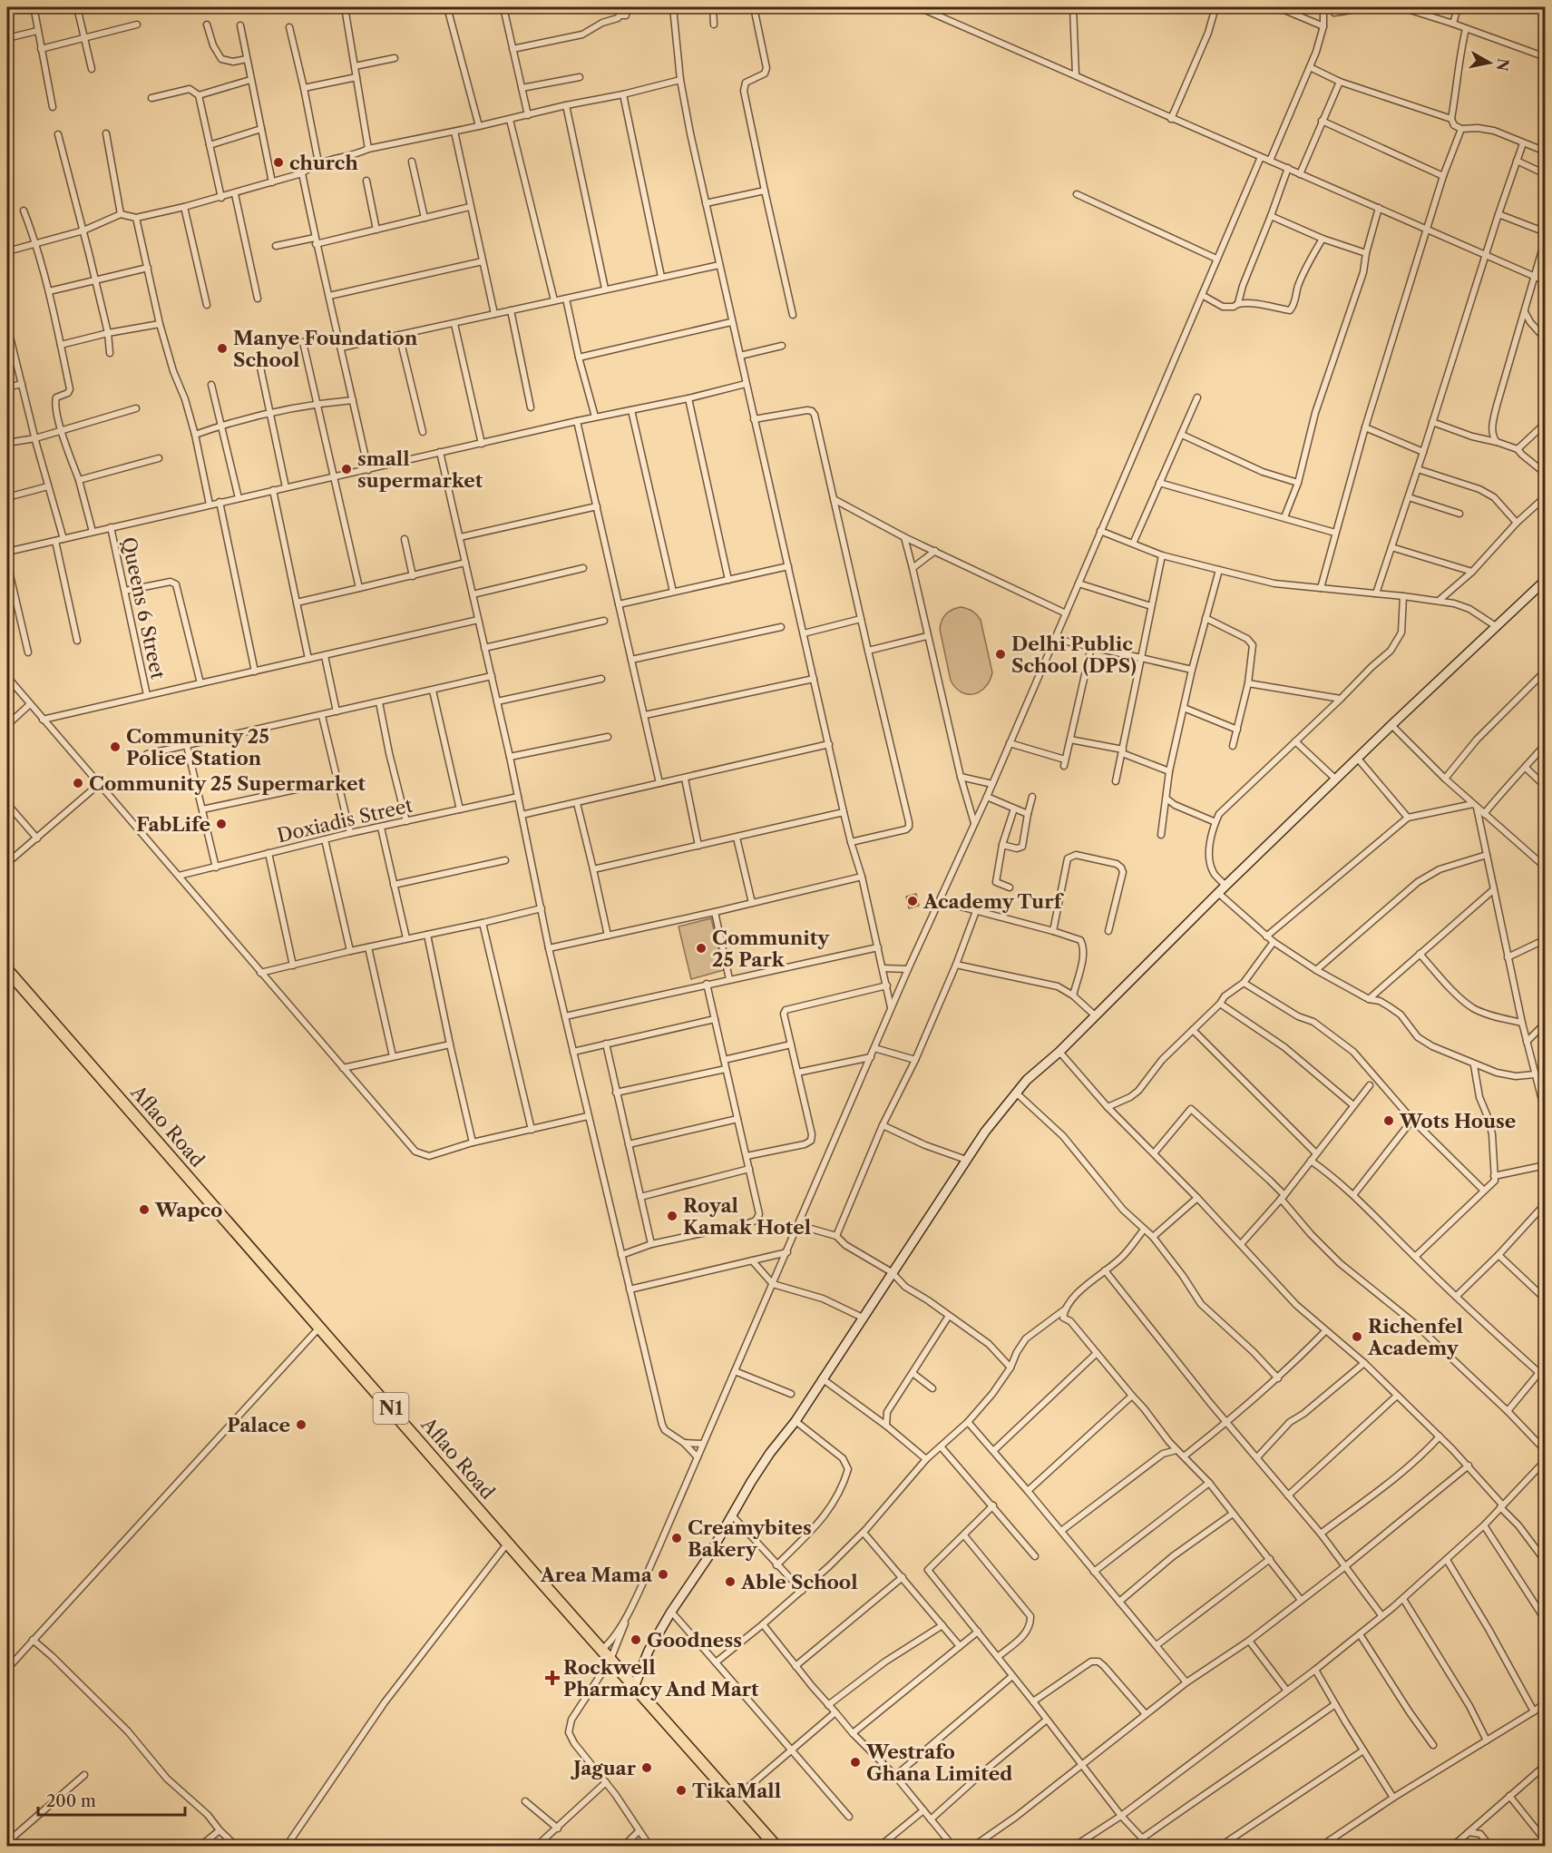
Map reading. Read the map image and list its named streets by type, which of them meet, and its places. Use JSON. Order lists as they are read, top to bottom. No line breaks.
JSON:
{"streets":{"highway":["Aflao Road","N1"],"street":["Queens 6 Street","Doxiadis Street"]},"places":{"other":["church","Manye Foundation School","small supermarket","Delhi Public School (DPS)","Community 25 Police Station","Community 25 Supermarket","FabLife","Academy Turf","Community 25 Park","Wots House","Wapco","Royal Kamak Hotel","Richenfel Academy","Palace","Creamybites Bakery","Area Mama","Able School","Goodness","Westrafo Ghana Limited","Jaguar","TikaMall"],"health":["Rockwell Pharmacy And Mart"]},"scale_bar":"200 m","north":"right"}
